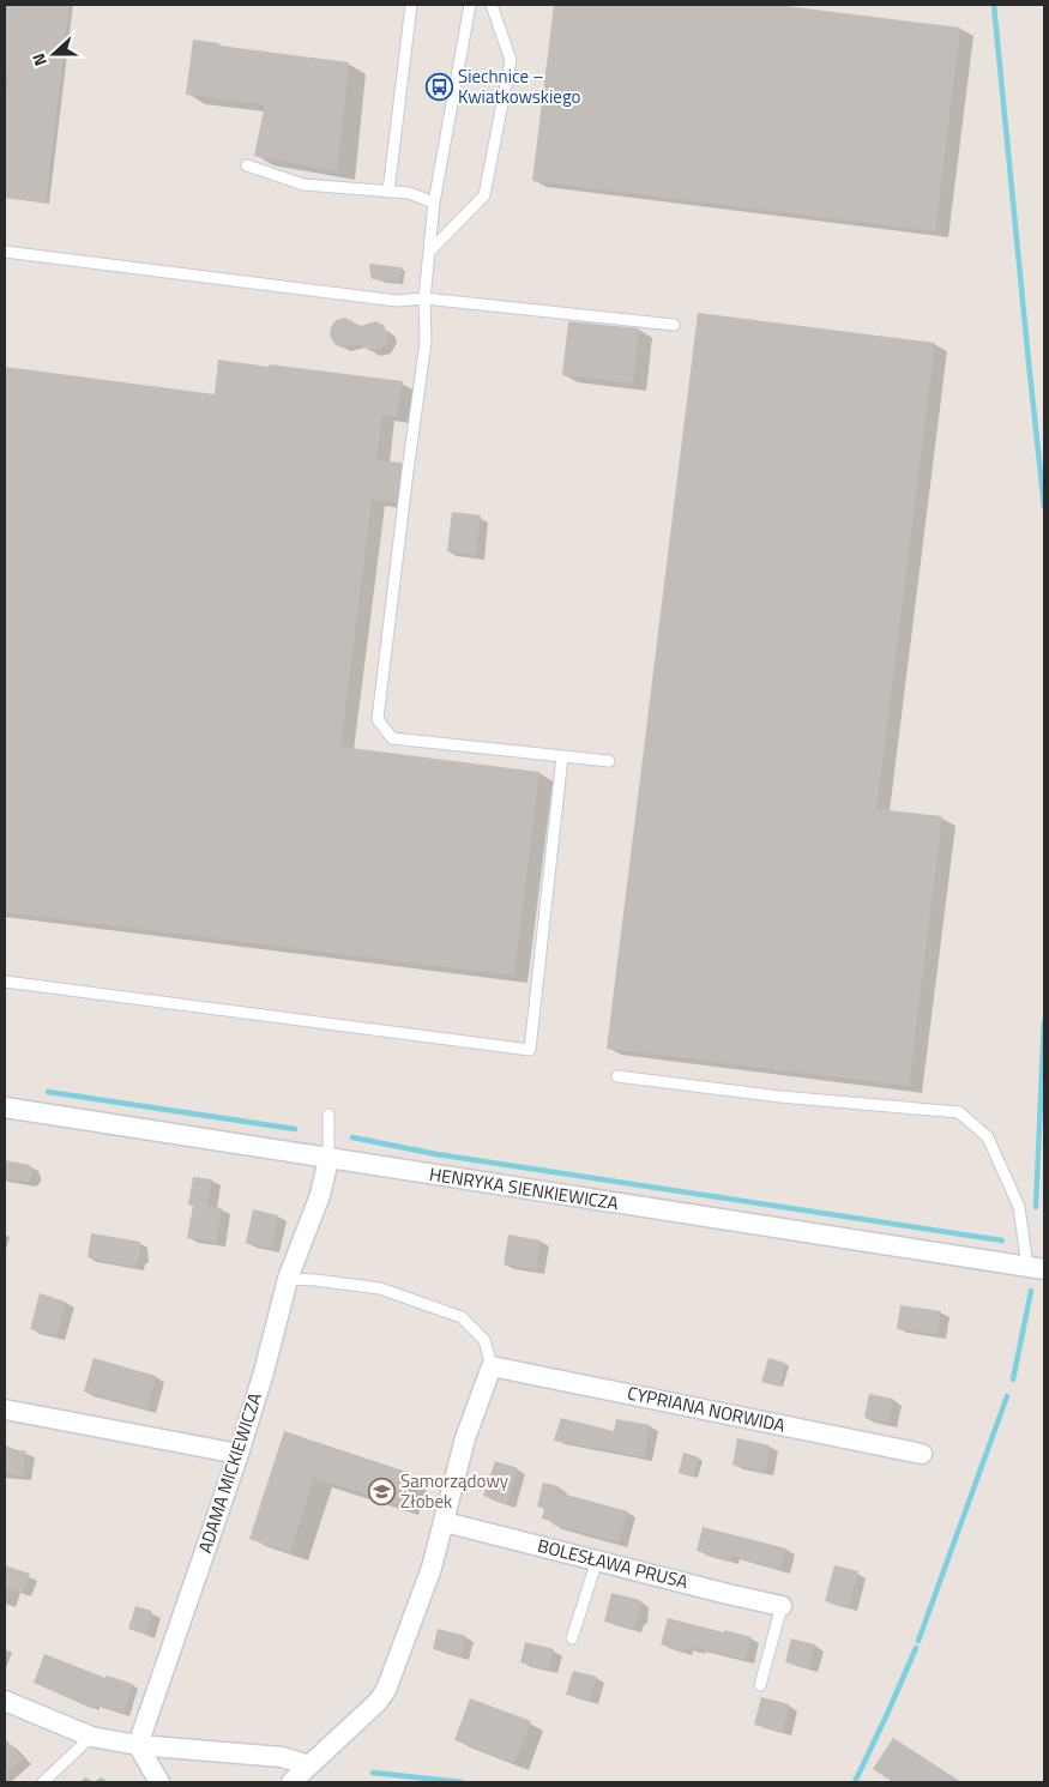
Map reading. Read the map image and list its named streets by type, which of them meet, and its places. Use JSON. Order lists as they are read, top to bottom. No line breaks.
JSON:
{"streets":{"street":["HENRYKA SIENKIEWICZA","CYPRIANA NORWIDA","ADAMA MICKIEWICZA","BOLESŁAWA PRUSA"]},"crossings":[["HENRYKA SIENKIEWICZA","ADAMA MICKIEWICZA"]],"places":{"bus stop":["Siechnice – Kwiatkowskiego"],"school or university":["Samorządowy Żłobek"]},"north":"left"}
